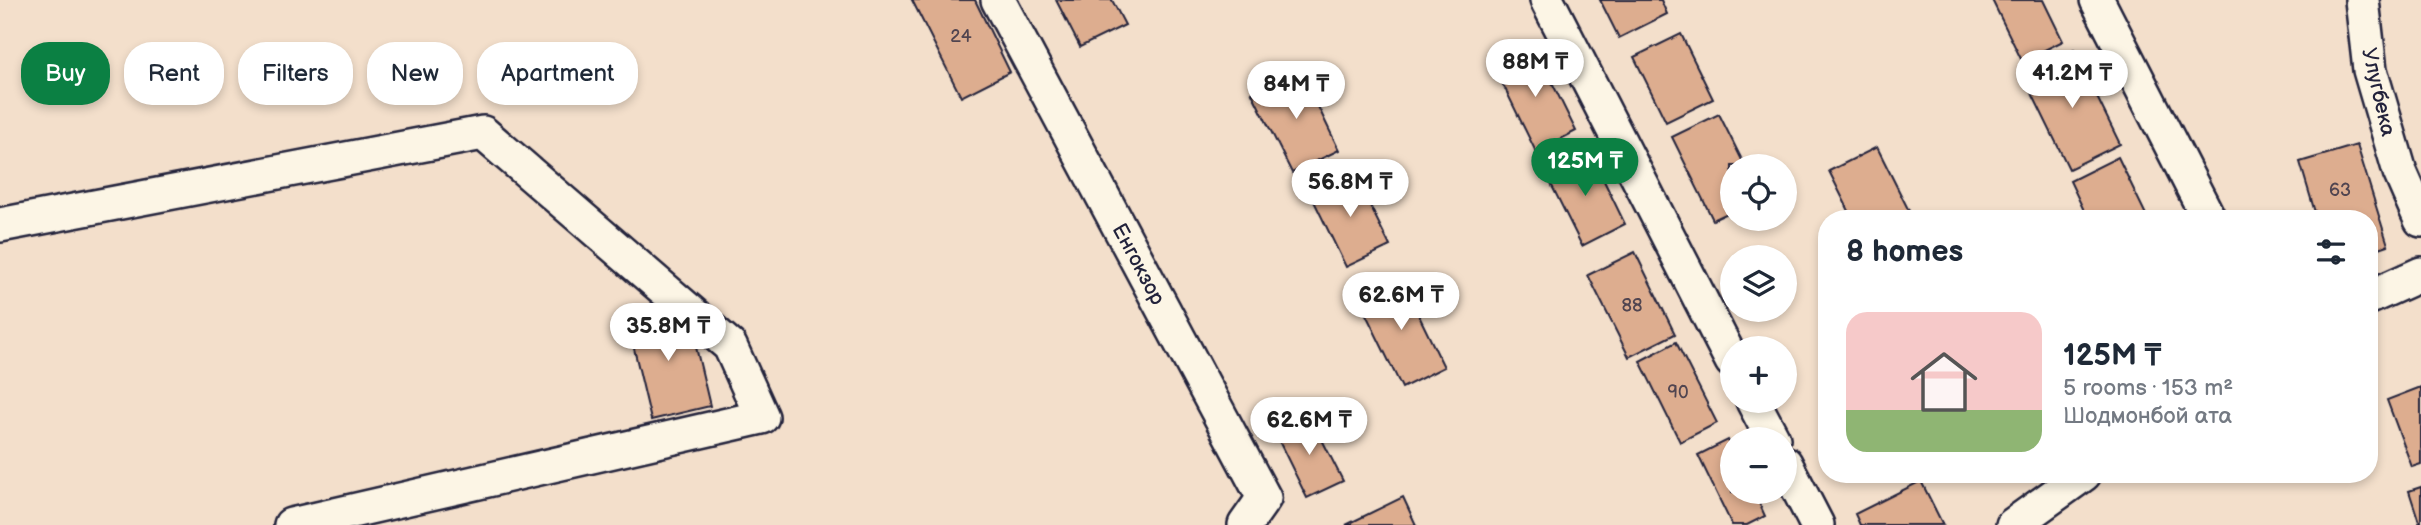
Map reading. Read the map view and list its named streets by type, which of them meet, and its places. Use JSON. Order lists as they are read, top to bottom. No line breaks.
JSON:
{"streets":{"street":["Улугбека","Енгокзор"]},"house_numbers":["24","63","88","90"],"page":{"price":["88M ₸","41.2M ₸","84M ₸","125M ₸","56.8M ₸","62.6M ₸","35.8M ₸","62.6M ₸"],"chip":["Buy","Rent","Filters","New","Apartment"],"map_buttons":["+","−"],"heading":"8 homes","list":[{"name":"125M ₸","note":"5 rooms · 153 m² · Шодмонбой ата"}]}}
